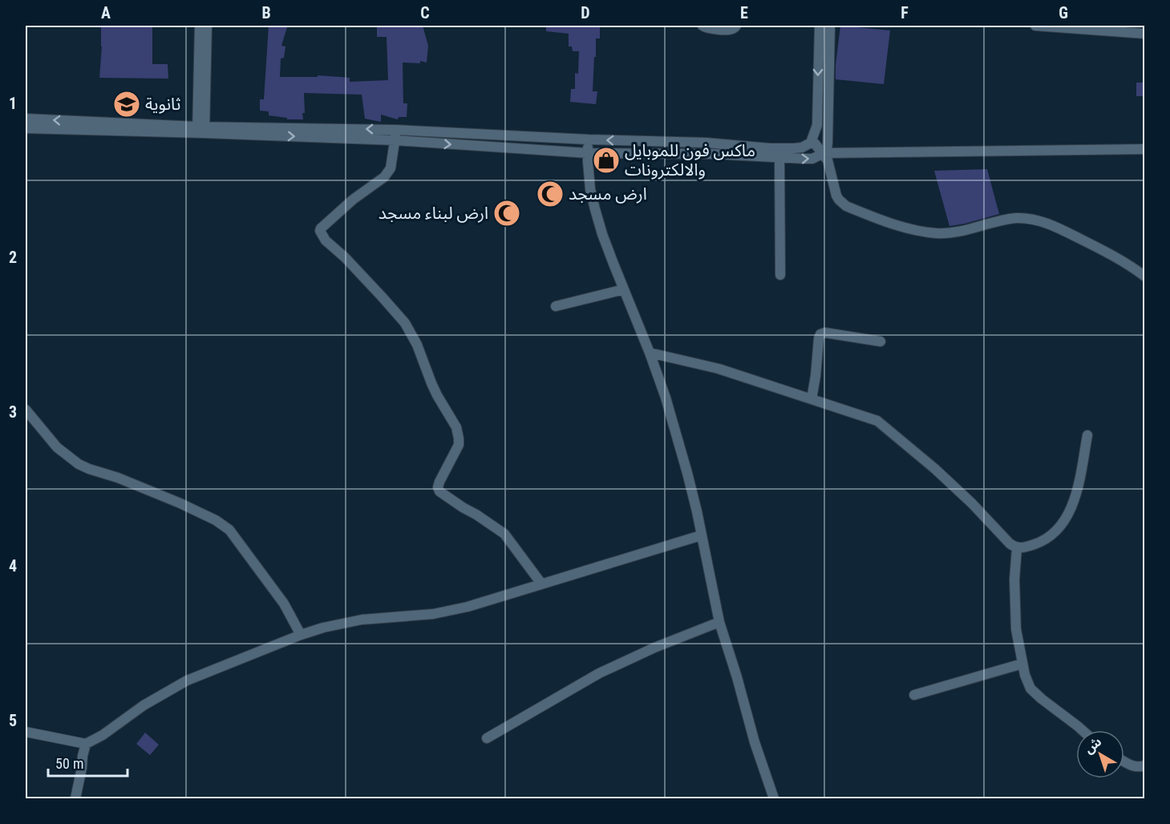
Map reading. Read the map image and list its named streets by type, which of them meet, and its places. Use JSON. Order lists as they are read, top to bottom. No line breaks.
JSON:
{"places":{"school or university":["ثانوية"],"shop":["ماكس فون للموبايل والالكترونات"],"mosque":["ارض مسجد","ارض لبناء مسجد"]},"scale_bar":"50 m","north":"top left","grid":{"columns":["A","B","C","D","E","F","G"],"rows":["1","2","3","4","5"]}}
